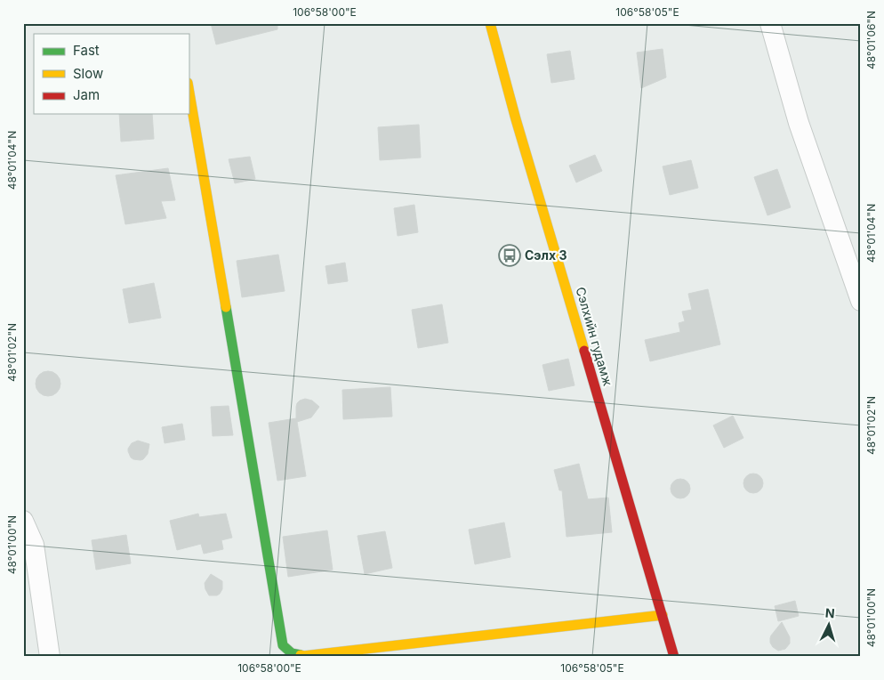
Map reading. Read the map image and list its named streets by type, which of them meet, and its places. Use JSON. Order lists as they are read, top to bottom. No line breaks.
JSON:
{"streets":{"street":["Сэлхийн гудамж"]},"places":{"bus stop":["Сэлх 3"]},"legend":["Fast","Slow","Jam"],"north":"top","coordinates":["106°58'00\"E","106°58'05\"E","48°01'06\"N","48°01'04\"N","48°01'02\"N","48°01'00\"N"]}
